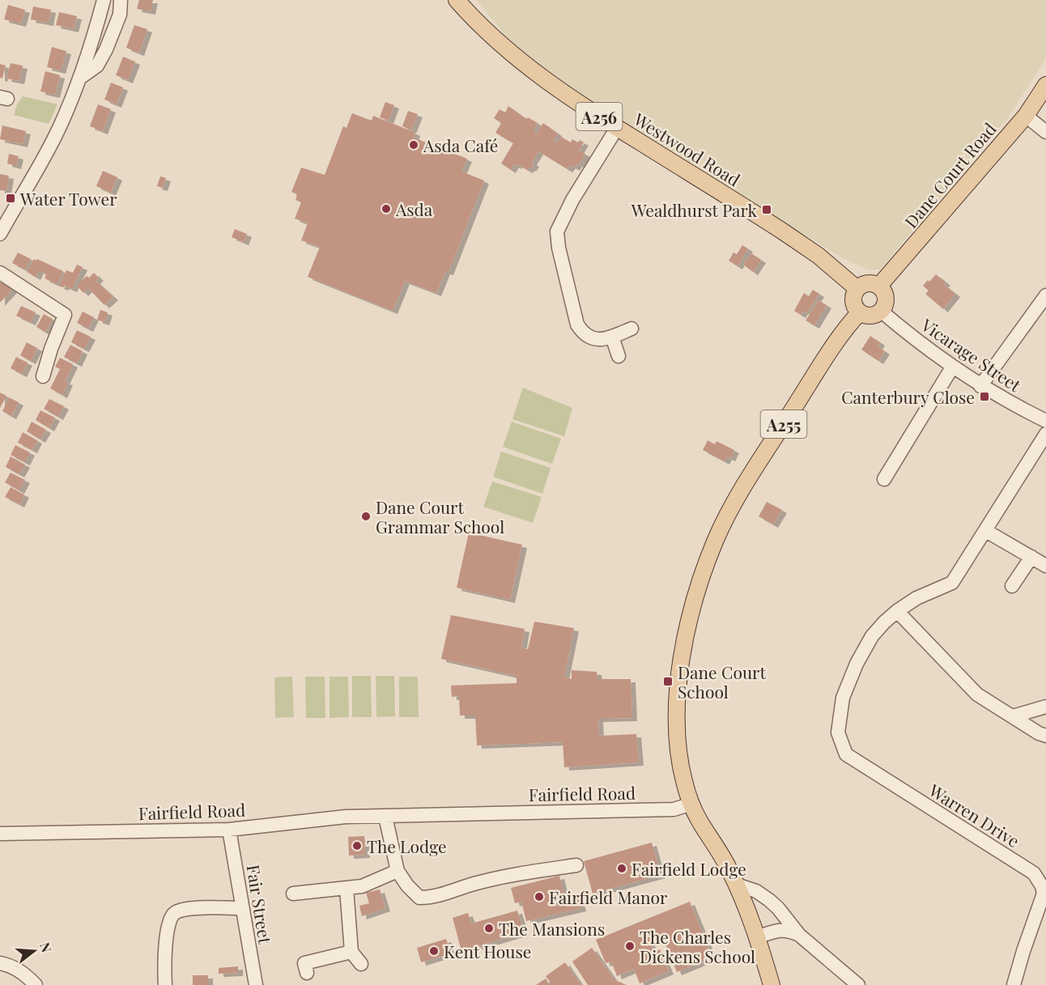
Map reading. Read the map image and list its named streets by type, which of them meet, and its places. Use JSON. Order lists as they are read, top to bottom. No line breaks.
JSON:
{"streets":{"main road":["A256","Westwood Road","Dane Court Road","A255"],"street":["Vicarage Street","Fairfield Road","Warren Drive","Fair Street"]},"crossings":[["Westwood Road","Dane Court Road"],["Westwood Road","Vicarage Street"],["Westwood Road","A255"],["Dane Court Road","Vicarage Street"],["Dane Court Road","A255"],["Vicarage Street","A255"],["A255","Fairfield Road"],["Fairfield Road","Fair Street"]],"places":{"other":["Asda Café","Asda","Dane Court Grammar School","The Lodge","Fairfield Lodge","Fairfield Manor","The Mansions","The Charles Dickens School","Kent House"],"transit":["Water Tower","Wealdhurst Park","Canterbury Close","Dane Court School"]},"north":"right"}
